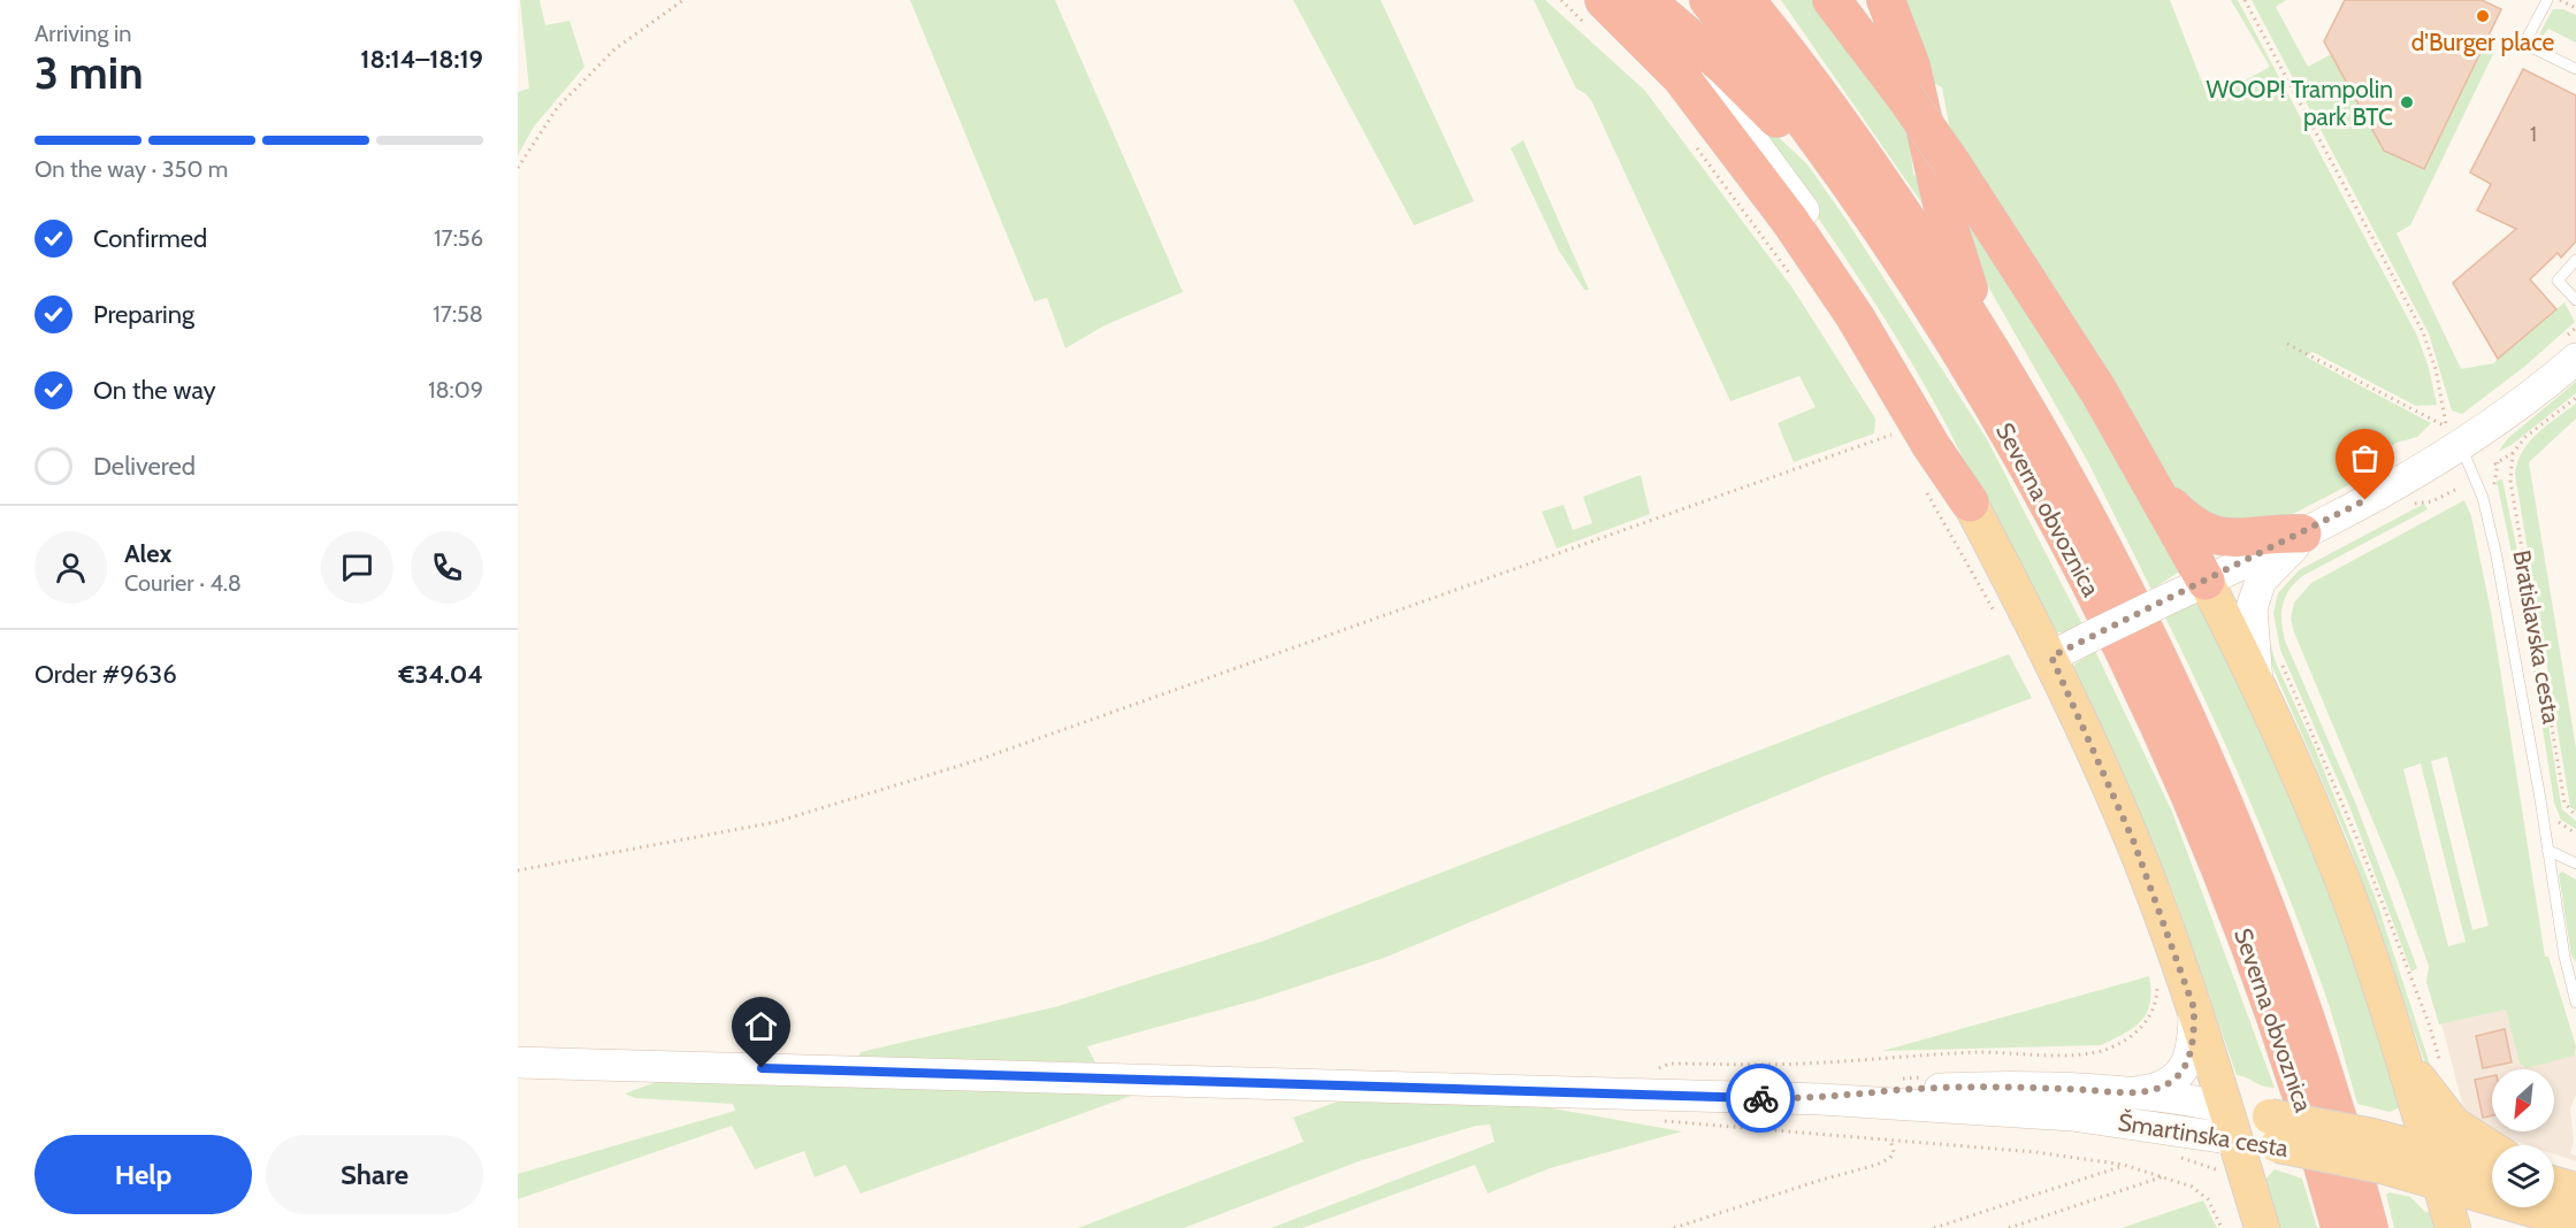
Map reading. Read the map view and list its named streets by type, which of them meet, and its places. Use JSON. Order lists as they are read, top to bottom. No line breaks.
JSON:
{"streets":{"highway":["Severna obvoznica"],"main road":["Šmartinska cesta"],"path":["Bratislavska cesta"]},"places":["d'Burger place","WOOP! Trampolin park BTC"],"house_numbers":["1"],"north":"bottom left","page":{"heading":["3 min","Arriving in","18:14–18:19"],"panel":["Alex","Courier · 4.8","Order #9636","€34.04"],"bar":"On the way · 350 m","list":[["Confirmed","17:56"],["Preparing","17:58"],["On the way","18:09"],"Delivered"],"buttons":["Help","Share"]}}
